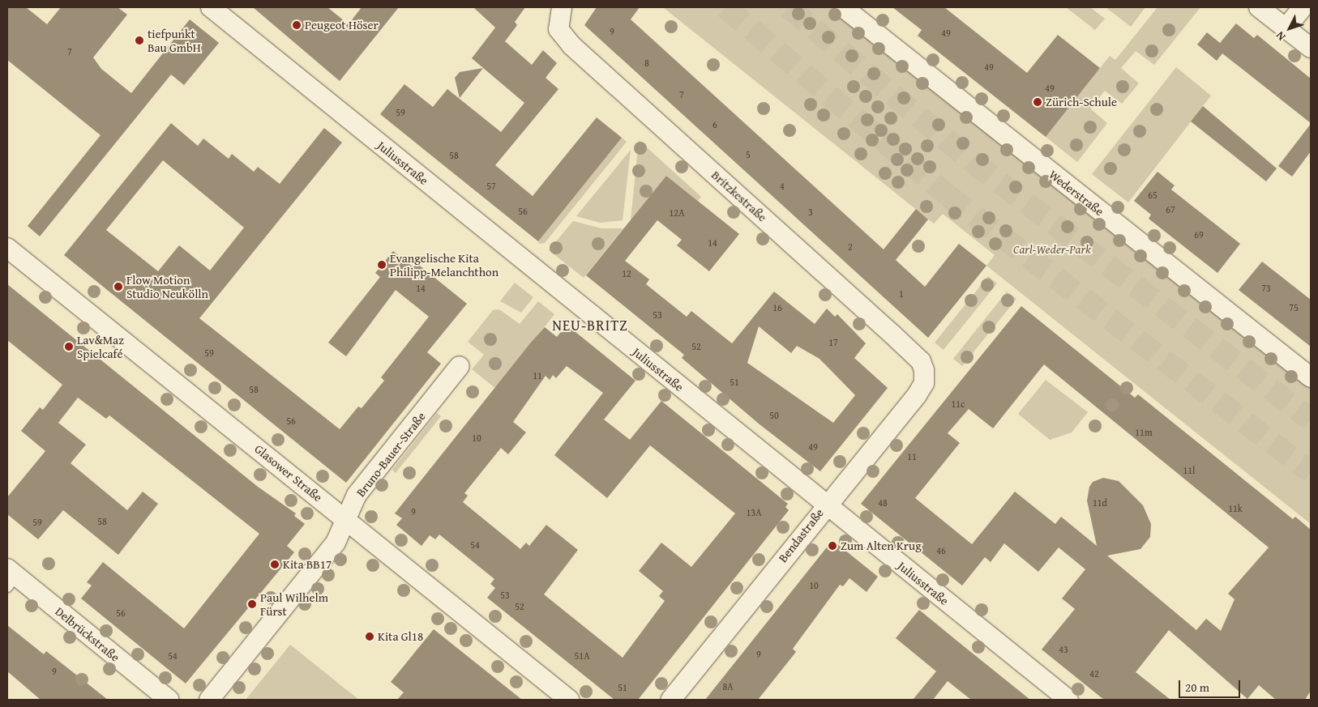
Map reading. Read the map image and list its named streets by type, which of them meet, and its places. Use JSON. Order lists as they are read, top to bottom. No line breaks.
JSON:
{"streets":{"street":["Juliusstraße","Wederstraße","Britzkestraße","Bruno-Bauer-Straße","Glasower Straße","Bendastraße","Delbrückstraße"]},"crossings":[["Juliusstraße","Bendastraße"],["Britzkestraße","Bendastraße"],["Bruno-Bauer-Straße","Glasower Straße"]],"districts":["NEU-BRITZ"],"parks":["Carl-Weder-Park"],"places":["Peugeot Höser","tiefpunkt Bau GmbH","Zürich-Schule","Evangelische Kita Philipp-Melanchthon","Flow Motion Studio Neukölln","Lav&Maz Spielcafé","Zum Alten Krug","Kita BB17","Paul Wilhelm Fürst","Kita Gl18"],"house_numbers":["9","49","7","8","49","49","7","59","6","5","58","57","4","65","67","56","3","12A","69","14","2","12","14","73","1","16","75","53","17","52","59","11","51","58","11c","50","56","11m","10","49","11","11l","48","11d","11k","9","13A","58","59","54","46","10","53","52","56","43","9","54","51A","9","42","8A","51"],"scale_bar":"20 m","north":"bottom left"}
